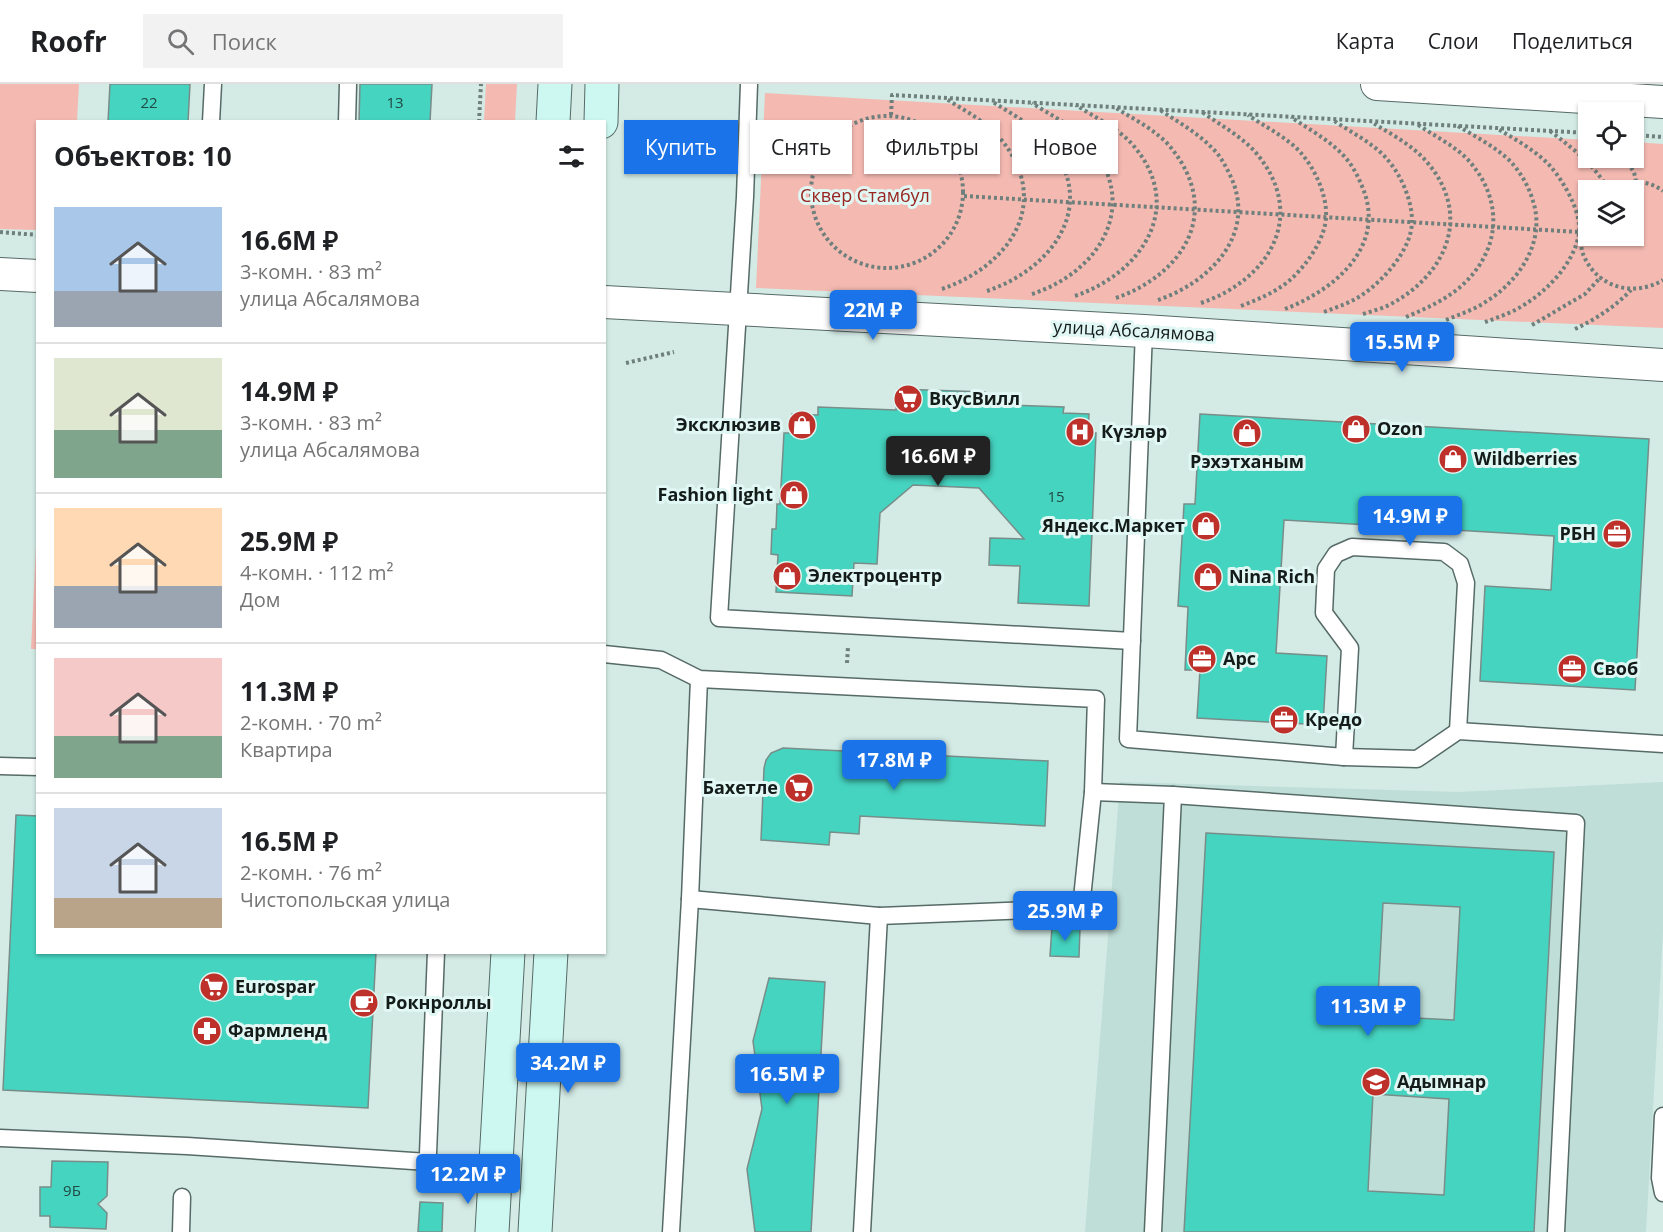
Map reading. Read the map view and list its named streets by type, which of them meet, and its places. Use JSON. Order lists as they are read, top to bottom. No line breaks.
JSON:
{"streets":{"street":["улица Абсалямова"]},"parks":["Сквер Стамбул"],"places":{"supermarket":["ВкусВилл","Бахетле","Eurospar"],"shop":["Эксклюзив","Ozon","Рэхэтханым","Wildberries","Fashion light","Яндекс.Маркет","Электроцентр","Nina Rich"],"hospital":["Күзләр"],"office":["РБН","Арс","Своб","Кредо"],"cafe":["Рокнроллы"],"pharmacy":["Фармленд"],"school or university":["Адымнар"]},"house_numbers":["22","13","15","9Б"],"page":{"header":"Roofr","search":"Поиск","nav":["Карта","Слои","Поделиться"],"chip":["Купить","Снять","Фильтры","Новое"],"heading":"Объектов: 10","list":[{"name":"16.6M ₽","note":"3-комн. · 83 m² · улица Абсалямова"},{"name":"14.9M ₽","note":"3-комн. · 83 m² · улица Абсалямова"},{"name":"25.9M ₽","note":"4-комн. · 112 m² · Дом"},{"name":"11.3M ₽","note":"2-комн. · 70 m² · Квартира"},{"name":"16.5M ₽","note":"2-комн. · 76 m² · Чистопольская улица"}],"price":["22M ₽","15.5M ₽","16.6M ₽","14.9M ₽","17.8M ₽","25.9M ₽","11.3M ₽","34.2M ₽","16.5M ₽","12.2M ₽"]}}
